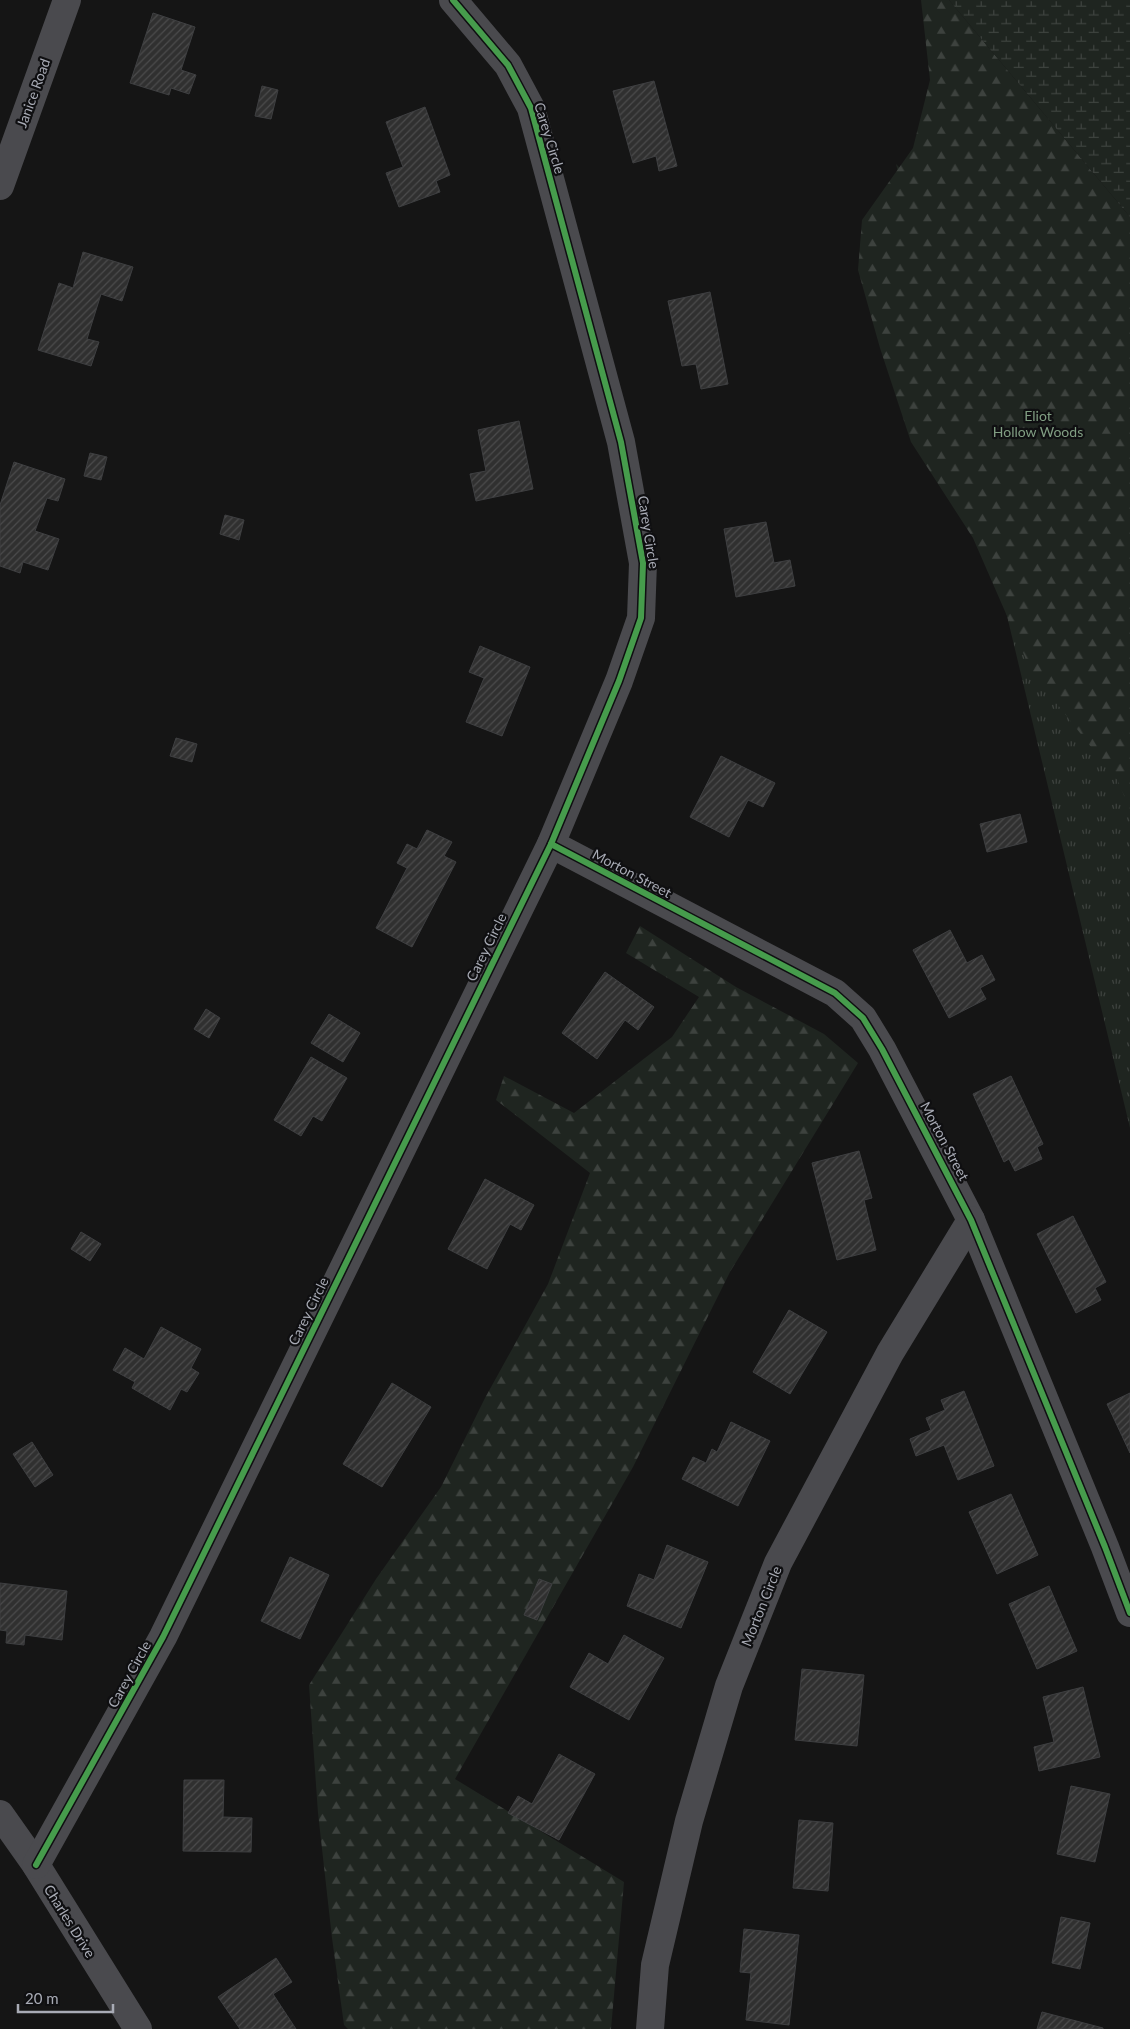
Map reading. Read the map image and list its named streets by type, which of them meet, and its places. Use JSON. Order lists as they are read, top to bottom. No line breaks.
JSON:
{"streets":{"street":["Janice Road","Carey Circle","Morton Street","Morton Circle","Charles Drive"]},"crossings":[["Carey Circle","Morton Street"],["Carey Circle","Charles Drive"],["Morton Street","Morton Circle"]],"parks":["Eliot Hollow Woods"],"scale_bar":"20 m"}
